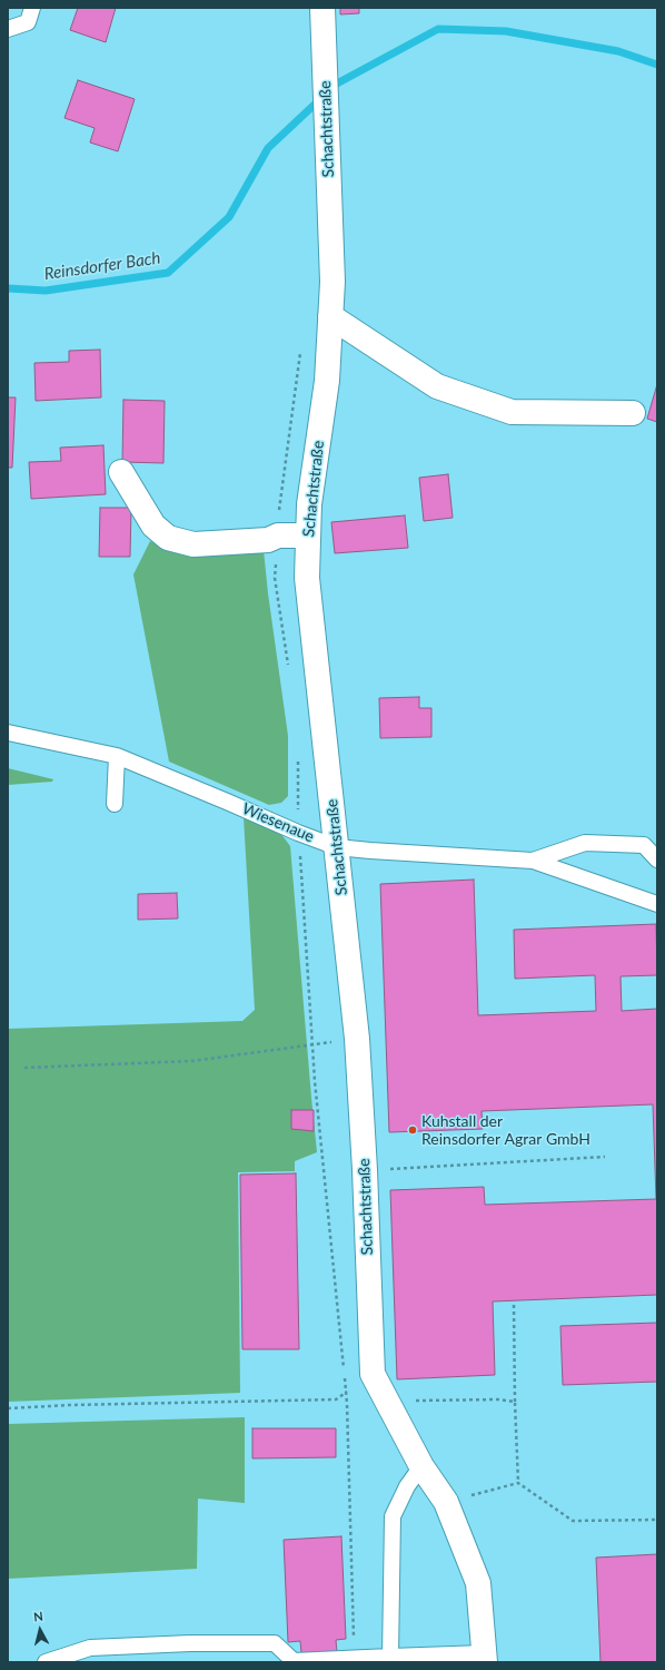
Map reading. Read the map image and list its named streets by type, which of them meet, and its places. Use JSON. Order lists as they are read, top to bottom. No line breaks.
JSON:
{"streets":{"street":["Schachtstraße"],"lane":["Wiesenaue"]},"crossings":[["Schachtstraße","Wiesenaue"]],"water":["Reinsdorfer Bach"],"places":["Kuhstall der Reinsdorfer Agrar GmbH"],"north":"top"}
